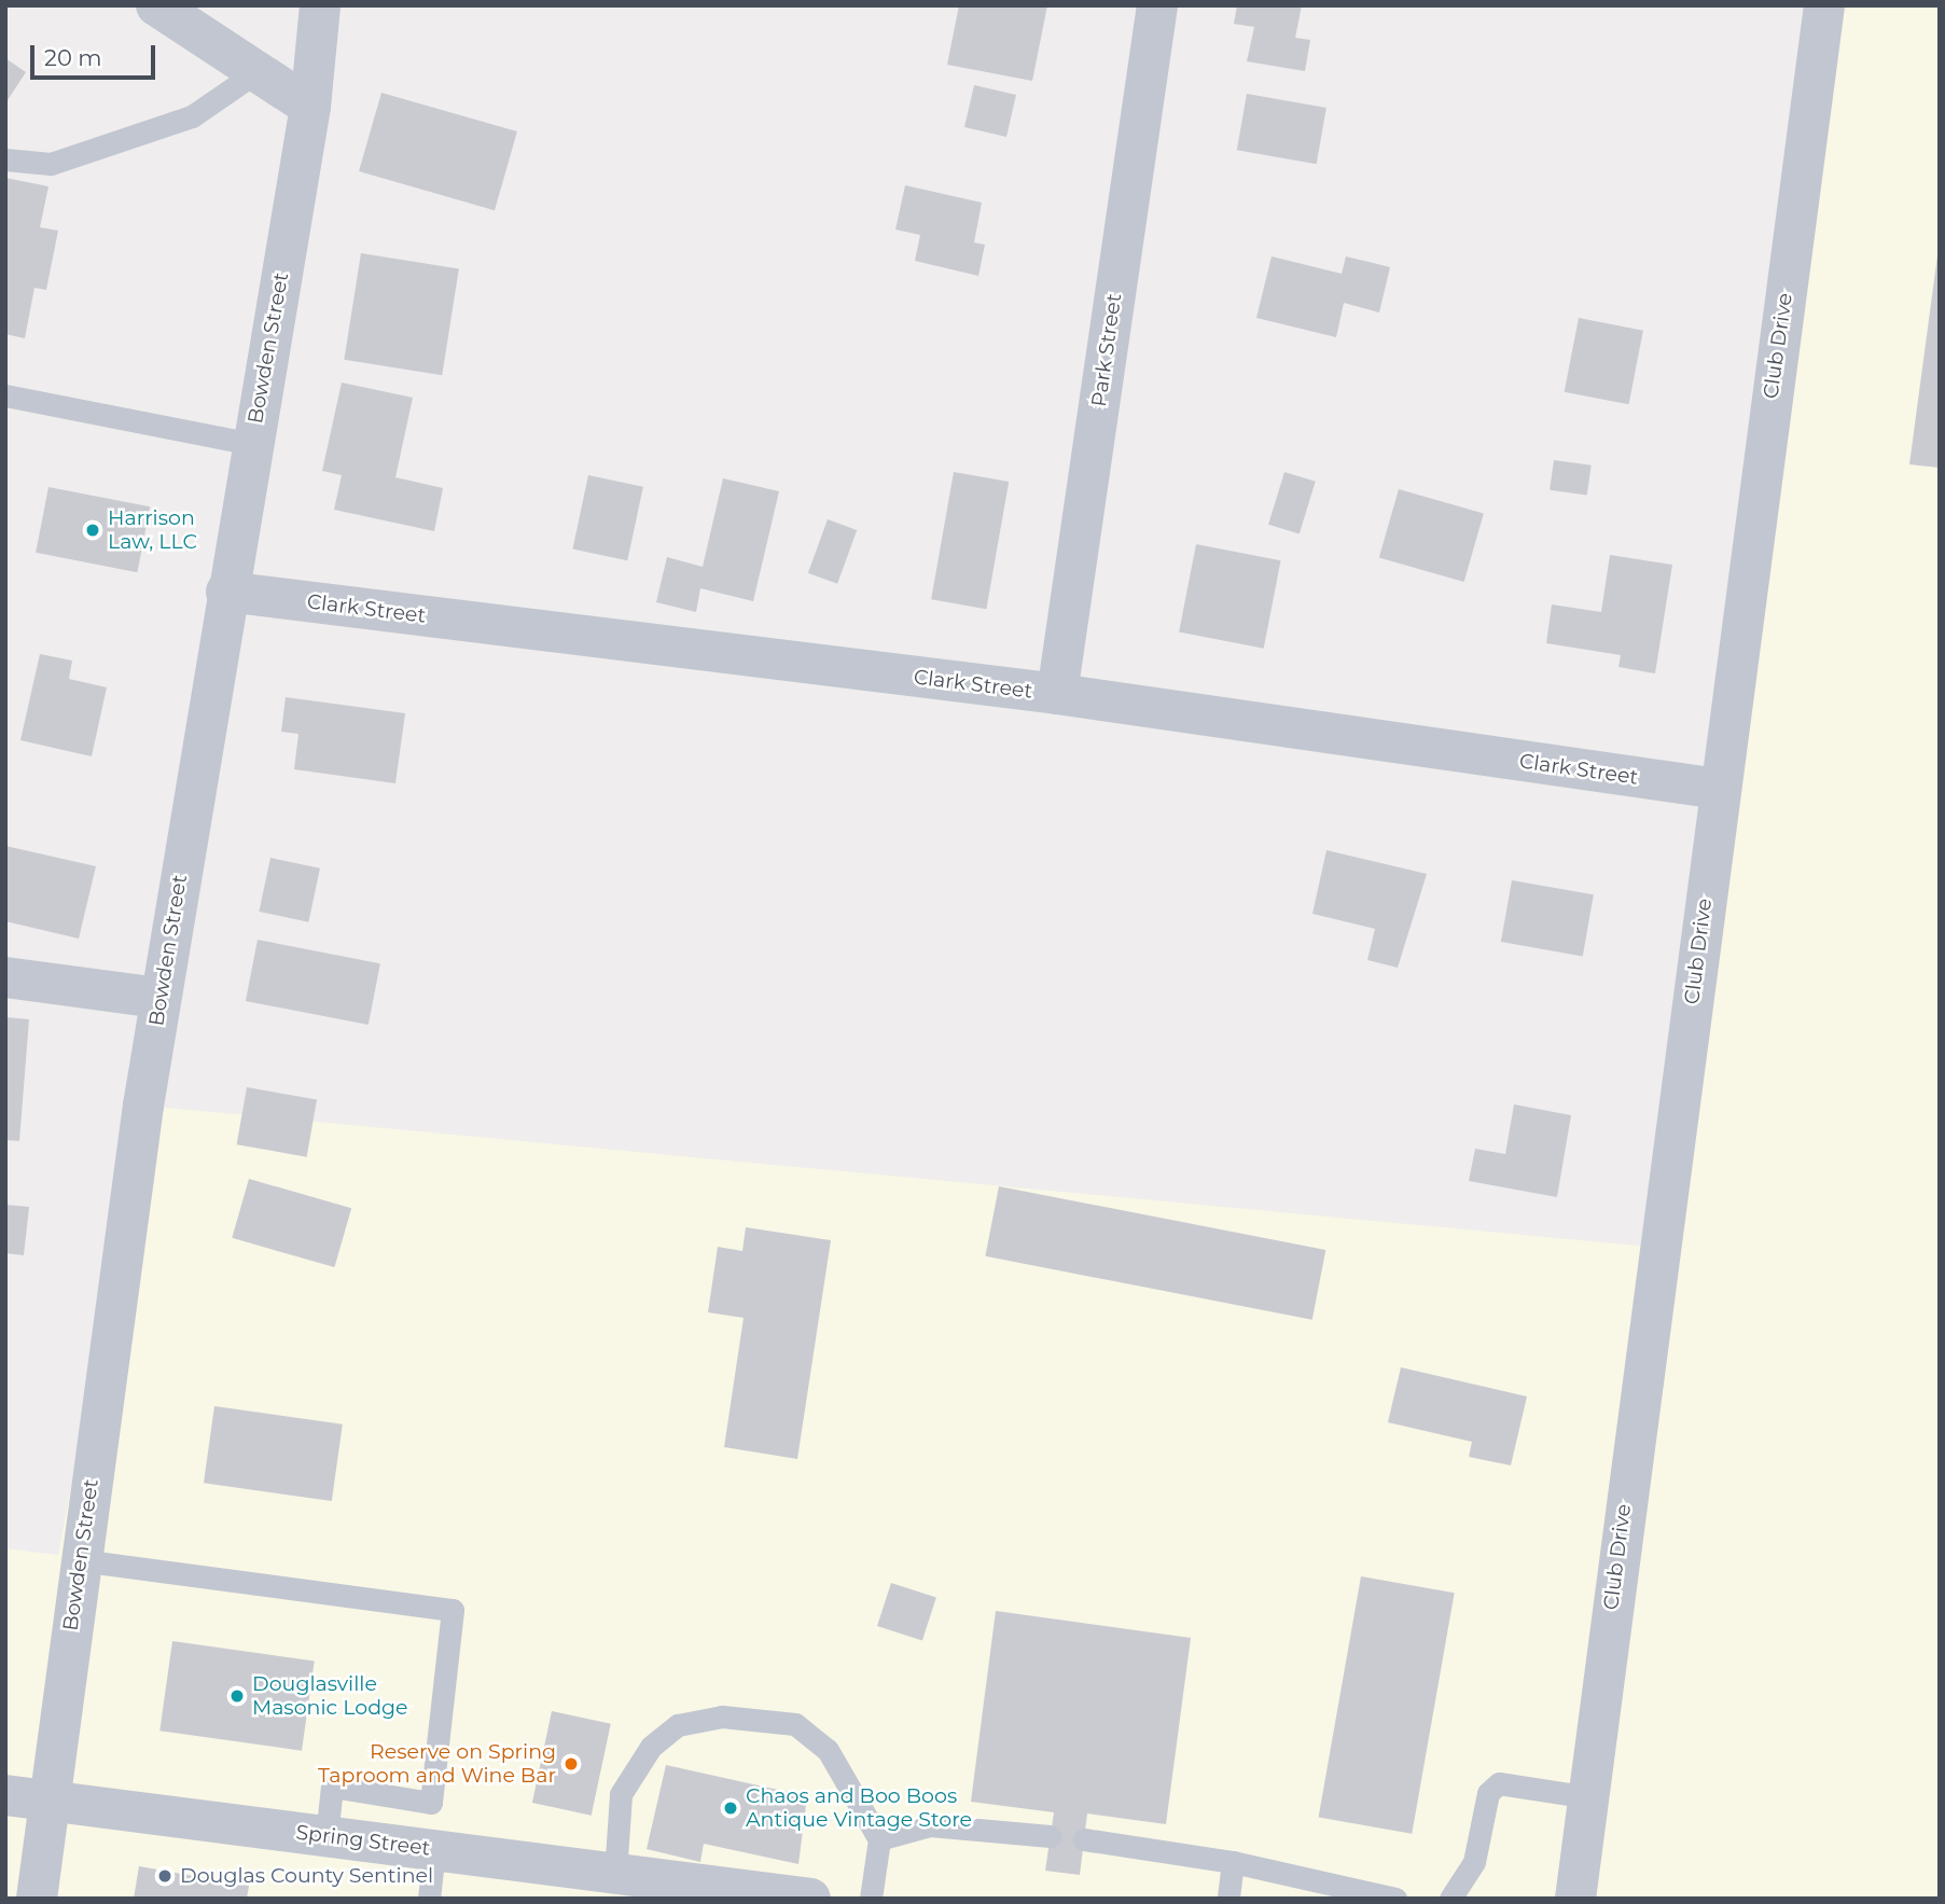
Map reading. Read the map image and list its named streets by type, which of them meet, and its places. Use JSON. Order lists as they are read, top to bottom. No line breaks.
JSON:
{"streets":{"street":["Club Drive","Bowden Street","Park Street","Clark Street","Spring Street"]},"crossings":[["Club Drive","Clark Street"],["Bowden Street","Clark Street"],["Bowden Street","Spring Street"],["Park Street","Clark Street"]],"places":["Harrison Law, LLC","Douglasville Masonic Lodge","Reserve on Spring Taproom and Wine Bar","Chaos and Boo Boos Antique Vintage Store","Douglas County Sentinel"],"scale_bar":"20 m"}
